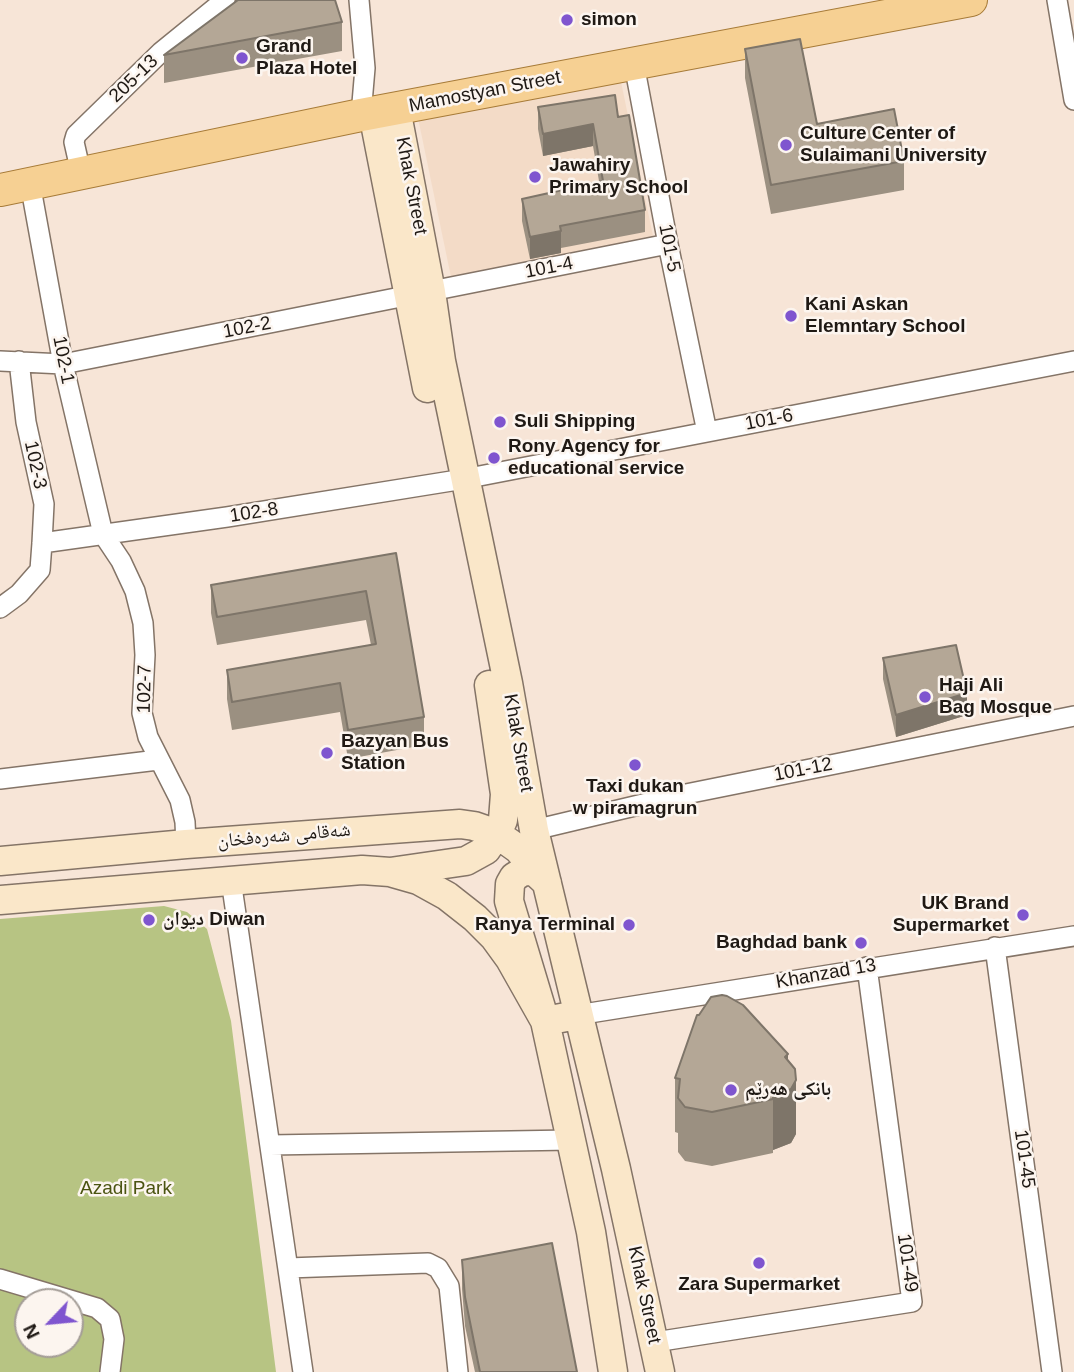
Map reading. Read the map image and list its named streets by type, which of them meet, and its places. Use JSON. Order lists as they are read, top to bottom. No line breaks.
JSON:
{"streets":{"main road":["Mamostyan Street","Khak Street","شەقامی شەرەفخان"],"street":["205-13","101-5","101-4","102-2","102-1","101-6","102-3","102-8","102-7","101-12","Khanzad 13","101-45","101-49"]},"crossings":[["205-13","Mamostyan Street"],["Mamostyan Street","Khak Street"],["Mamostyan Street","101-5"],["Mamostyan Street","102-1"],["Khak Street","101-4"],["Khak Street","102-2"],["Khak Street","101-6"],["Khak Street","102-8"],["Khak Street","101-12"],["Khak Street","شەقامی شەرەفخان"],["Khak Street","Khanzad 13"],["Khak Street","101-49"],["101-5","101-4"],["101-5","101-6"],["101-4","102-2"],["102-2","102-1"],["102-2","102-3"],["102-1","102-8"],["102-1","102-7"],["101-6","102-8"],["102-3","102-8"],["102-8","102-7"],["102-7","شەقامی شەرەفخان"],["Khanzad 13","101-45"],["Khanzad 13","101-49"]],"parks":["Azadi Park"],"places":["simon","Grand Plaza Hotel","Culture Center of Sulaimani University","Jawahiry Primary School","Kani Askan Elemntary School","Suli Shipping","Rony Agency for educational service","Haji Ali Bag Mosque","Bazyan Bus Station","Taxi dukan w piramagrun","UK Brand Supermarket","دیوان Diwan","Ranya Terminal","Baghdad bank","بانکی هەرێم","Zara Supermarket"],"north":"bottom left"}
